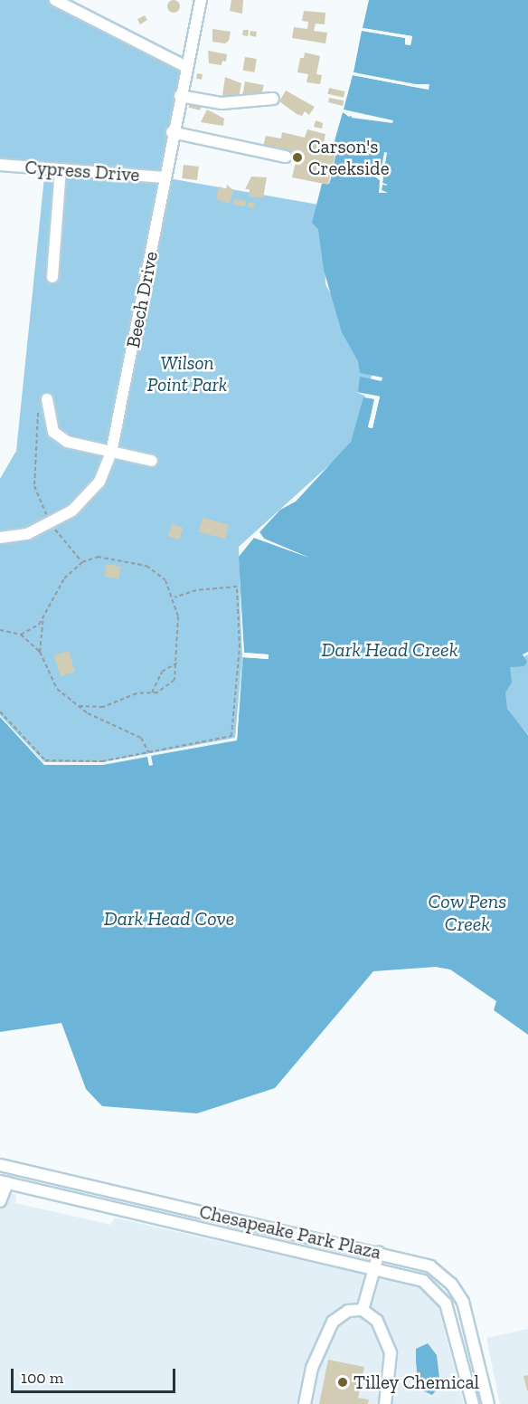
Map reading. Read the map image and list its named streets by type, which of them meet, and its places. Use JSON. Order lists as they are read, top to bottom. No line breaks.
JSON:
{"streets":{"street":["Cypress Drive","Beech Drive","Chesapeake Park Plaza"]},"crossings":[["Cypress Drive","Beech Drive"]],"water":["Dark Head Creek","Cow Pens Creek","Dark Head Cove"],"parks":["Wilson Point Park"],"places":["Carson's Creekside","Tilley Chemical"],"scale_bar":"100 m"}
